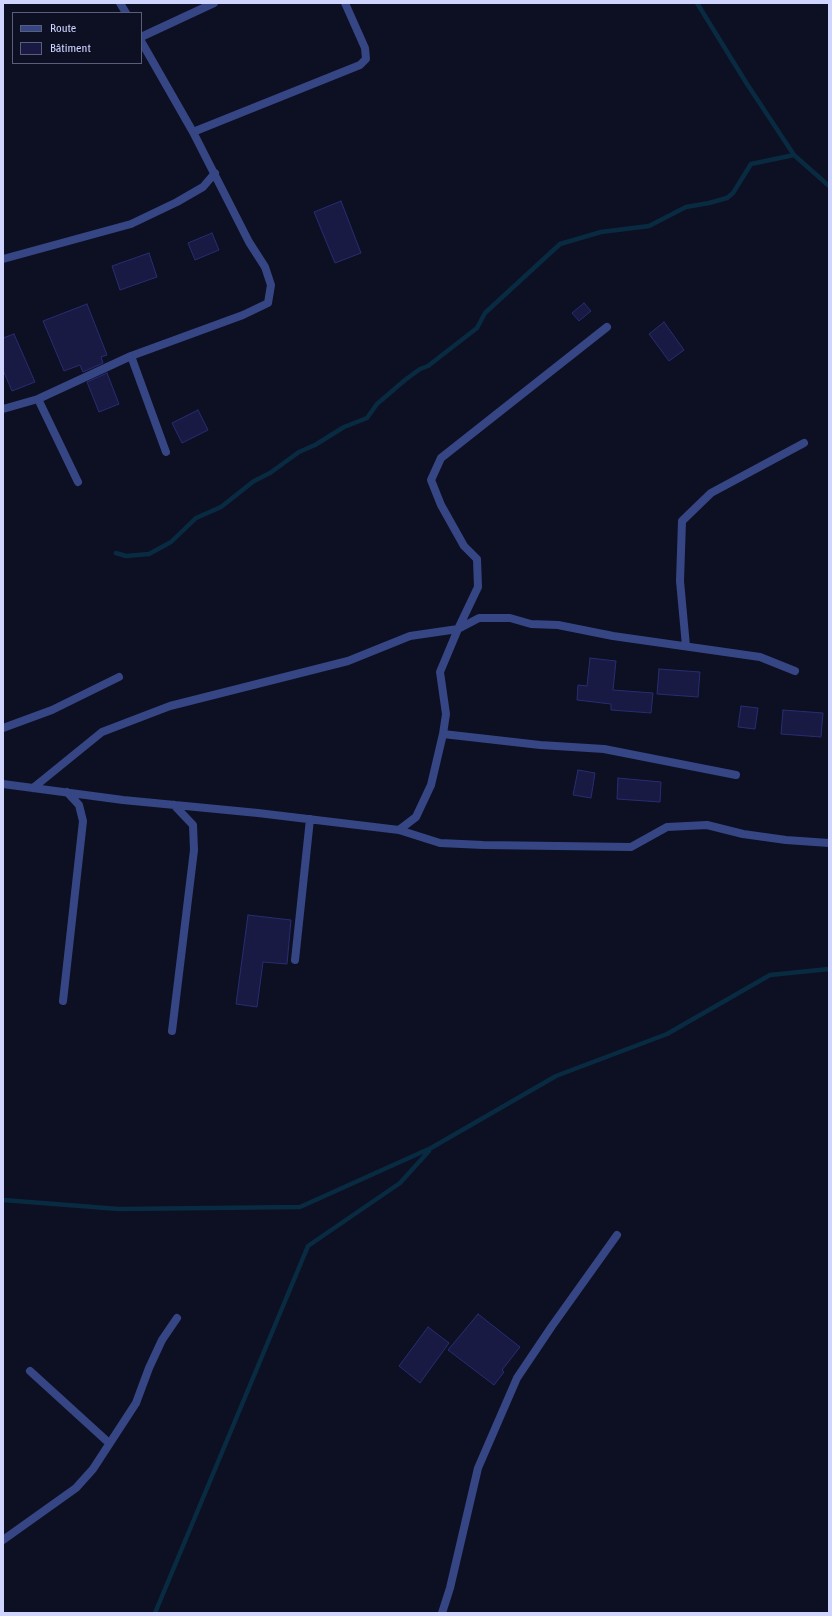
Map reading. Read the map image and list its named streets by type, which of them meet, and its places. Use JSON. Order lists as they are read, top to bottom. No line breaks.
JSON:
{"legend":["Route","Bâtiment"]}
